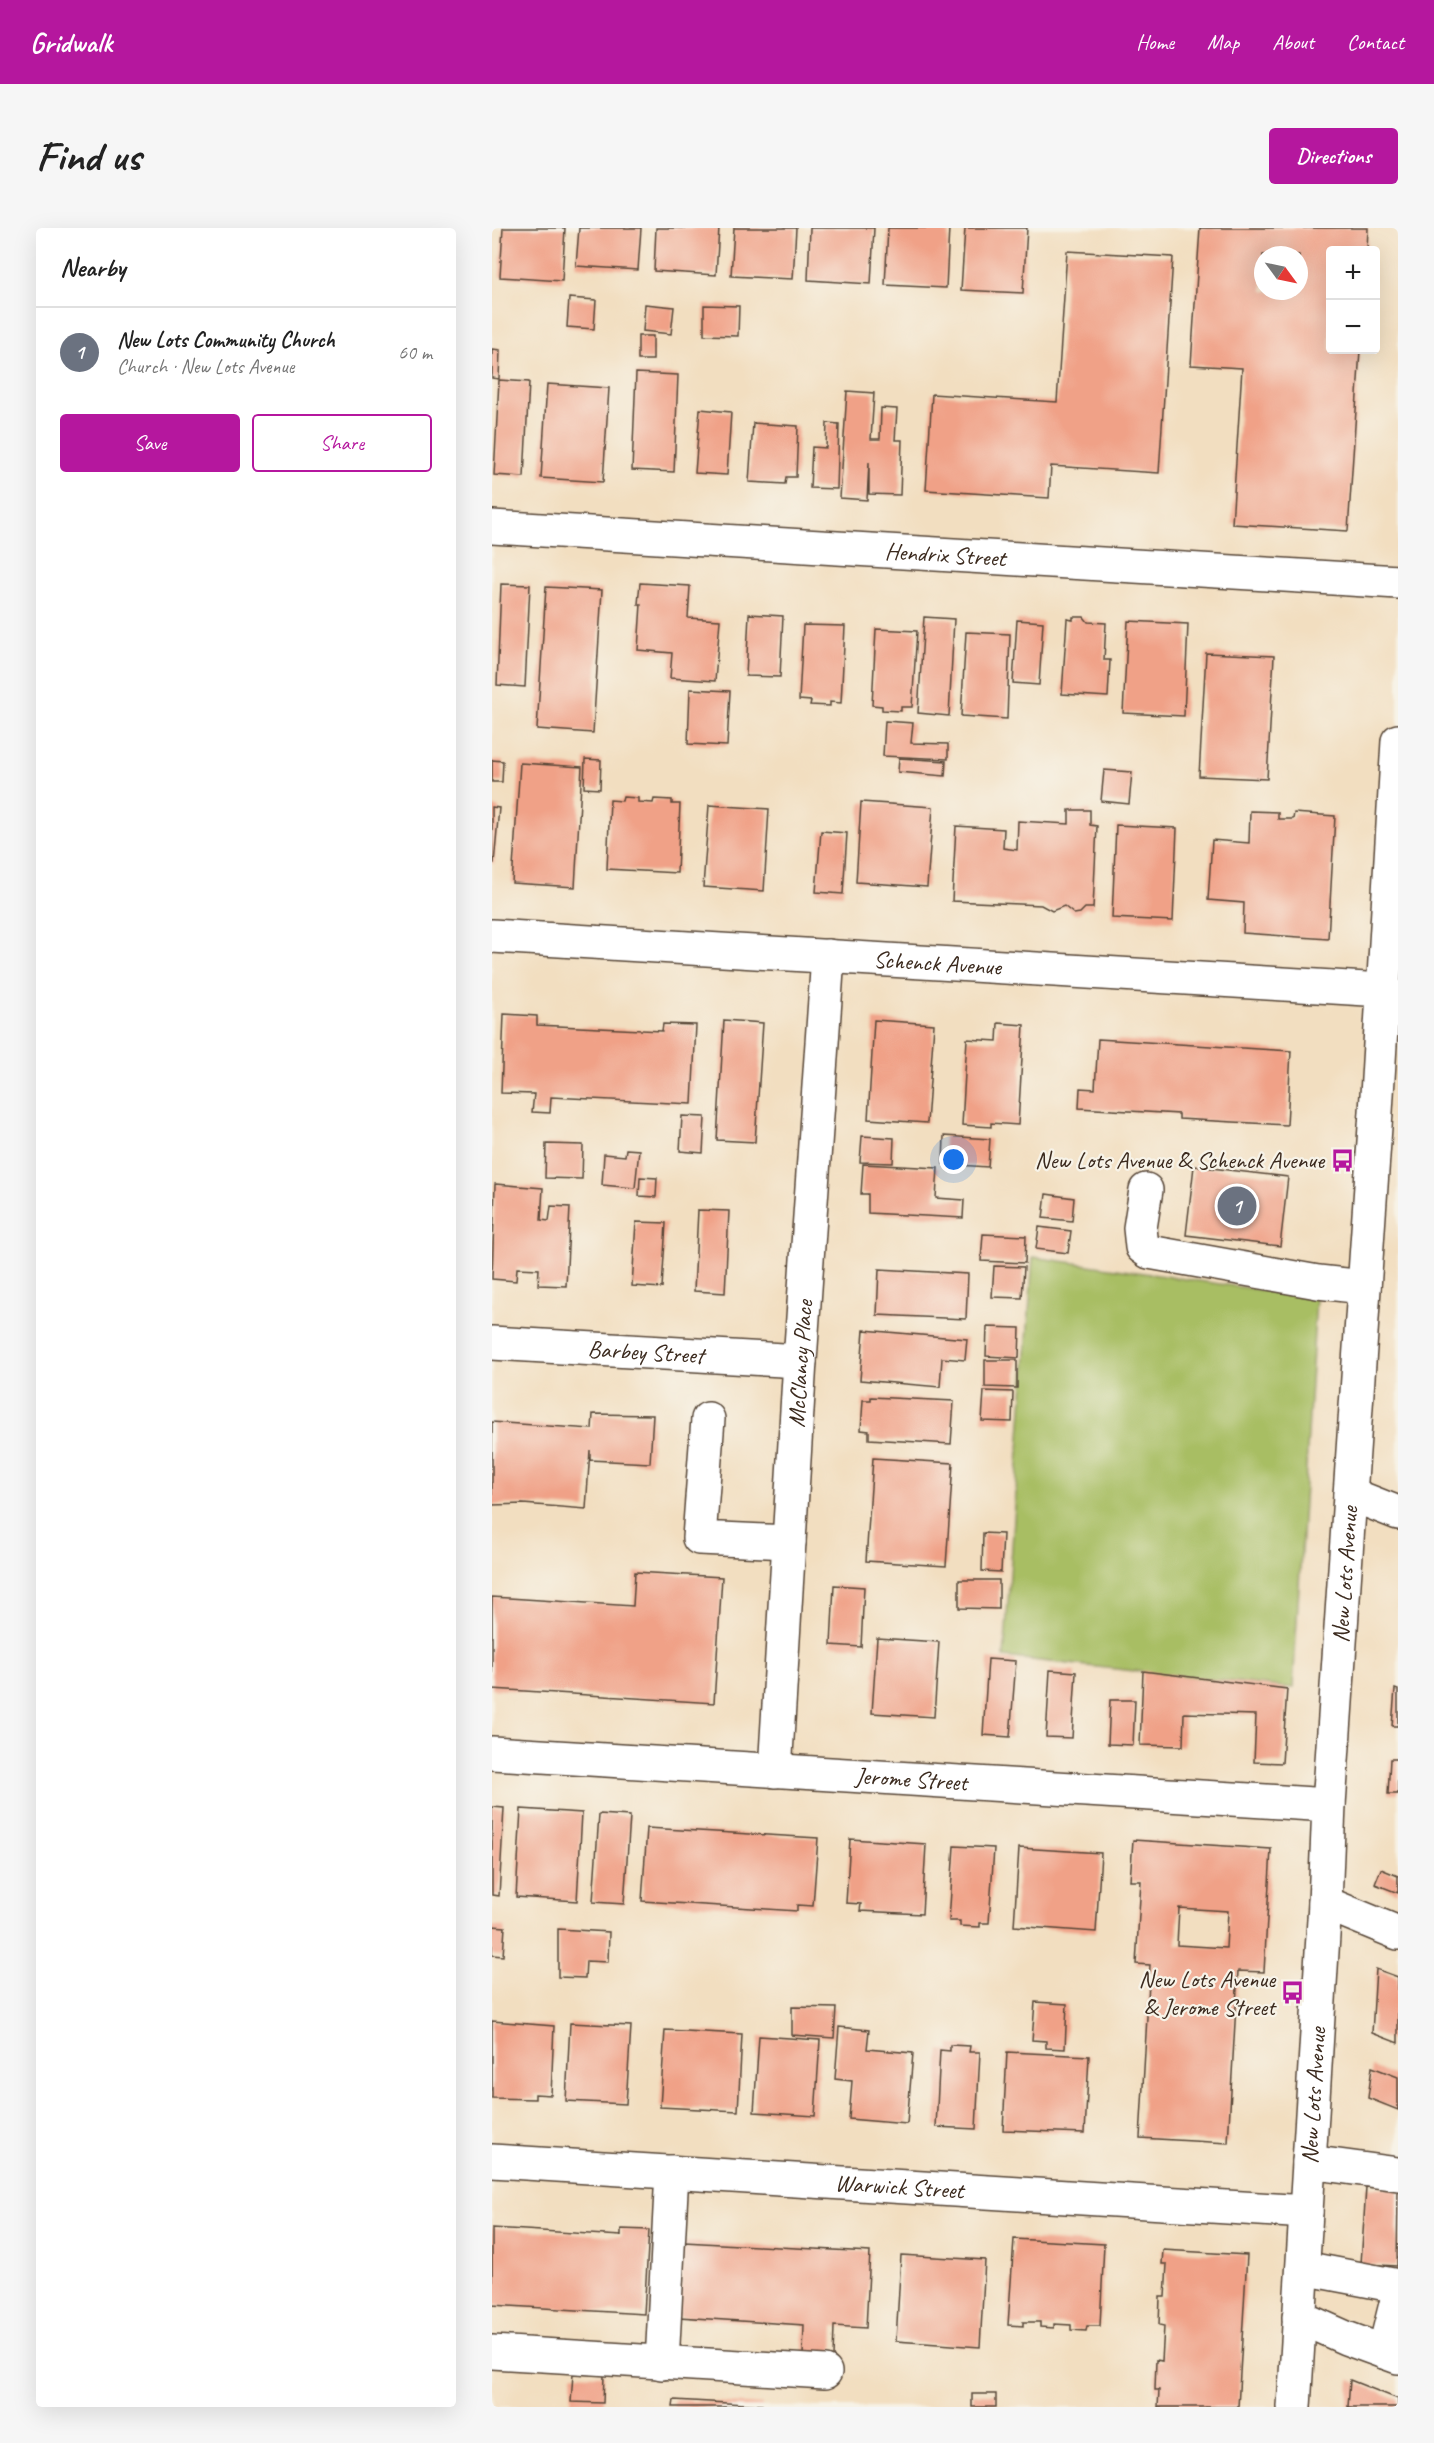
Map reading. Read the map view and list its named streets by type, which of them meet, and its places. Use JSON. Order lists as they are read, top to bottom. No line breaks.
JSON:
{"streets":{"street":["Hendrix Street","Schenck Avenue","Barbey Street","McClancy Place","New Lots Avenue","Jerome Street","Warwick Street"]},"crossings":[["Schenck Avenue","McClancy Place"],["Schenck Avenue","New Lots Avenue"],["Barbey Street","McClancy Place"],["McClancy Place","Jerome Street"],["New Lots Avenue","Jerome Street"],["New Lots Avenue","Warwick Street"]],"places":{"bus stop":["New Lots Avenue & Schenck Avenue","New Lots Avenue & Jerome Street"]},"north":"bottom right","page":{"header":"Gridwalk","nav":["Home","Map","About","Contact"],"buttons":["Directions",["Save","Share"]],"title":"Find us","heading":"Nearby","map_buttons":["+","−"],"list":[{"mark":"1","name":"New Lots Community Church","note":"Church · New Lots Avenue","value":"60 m"}],"pins":"1"}}
